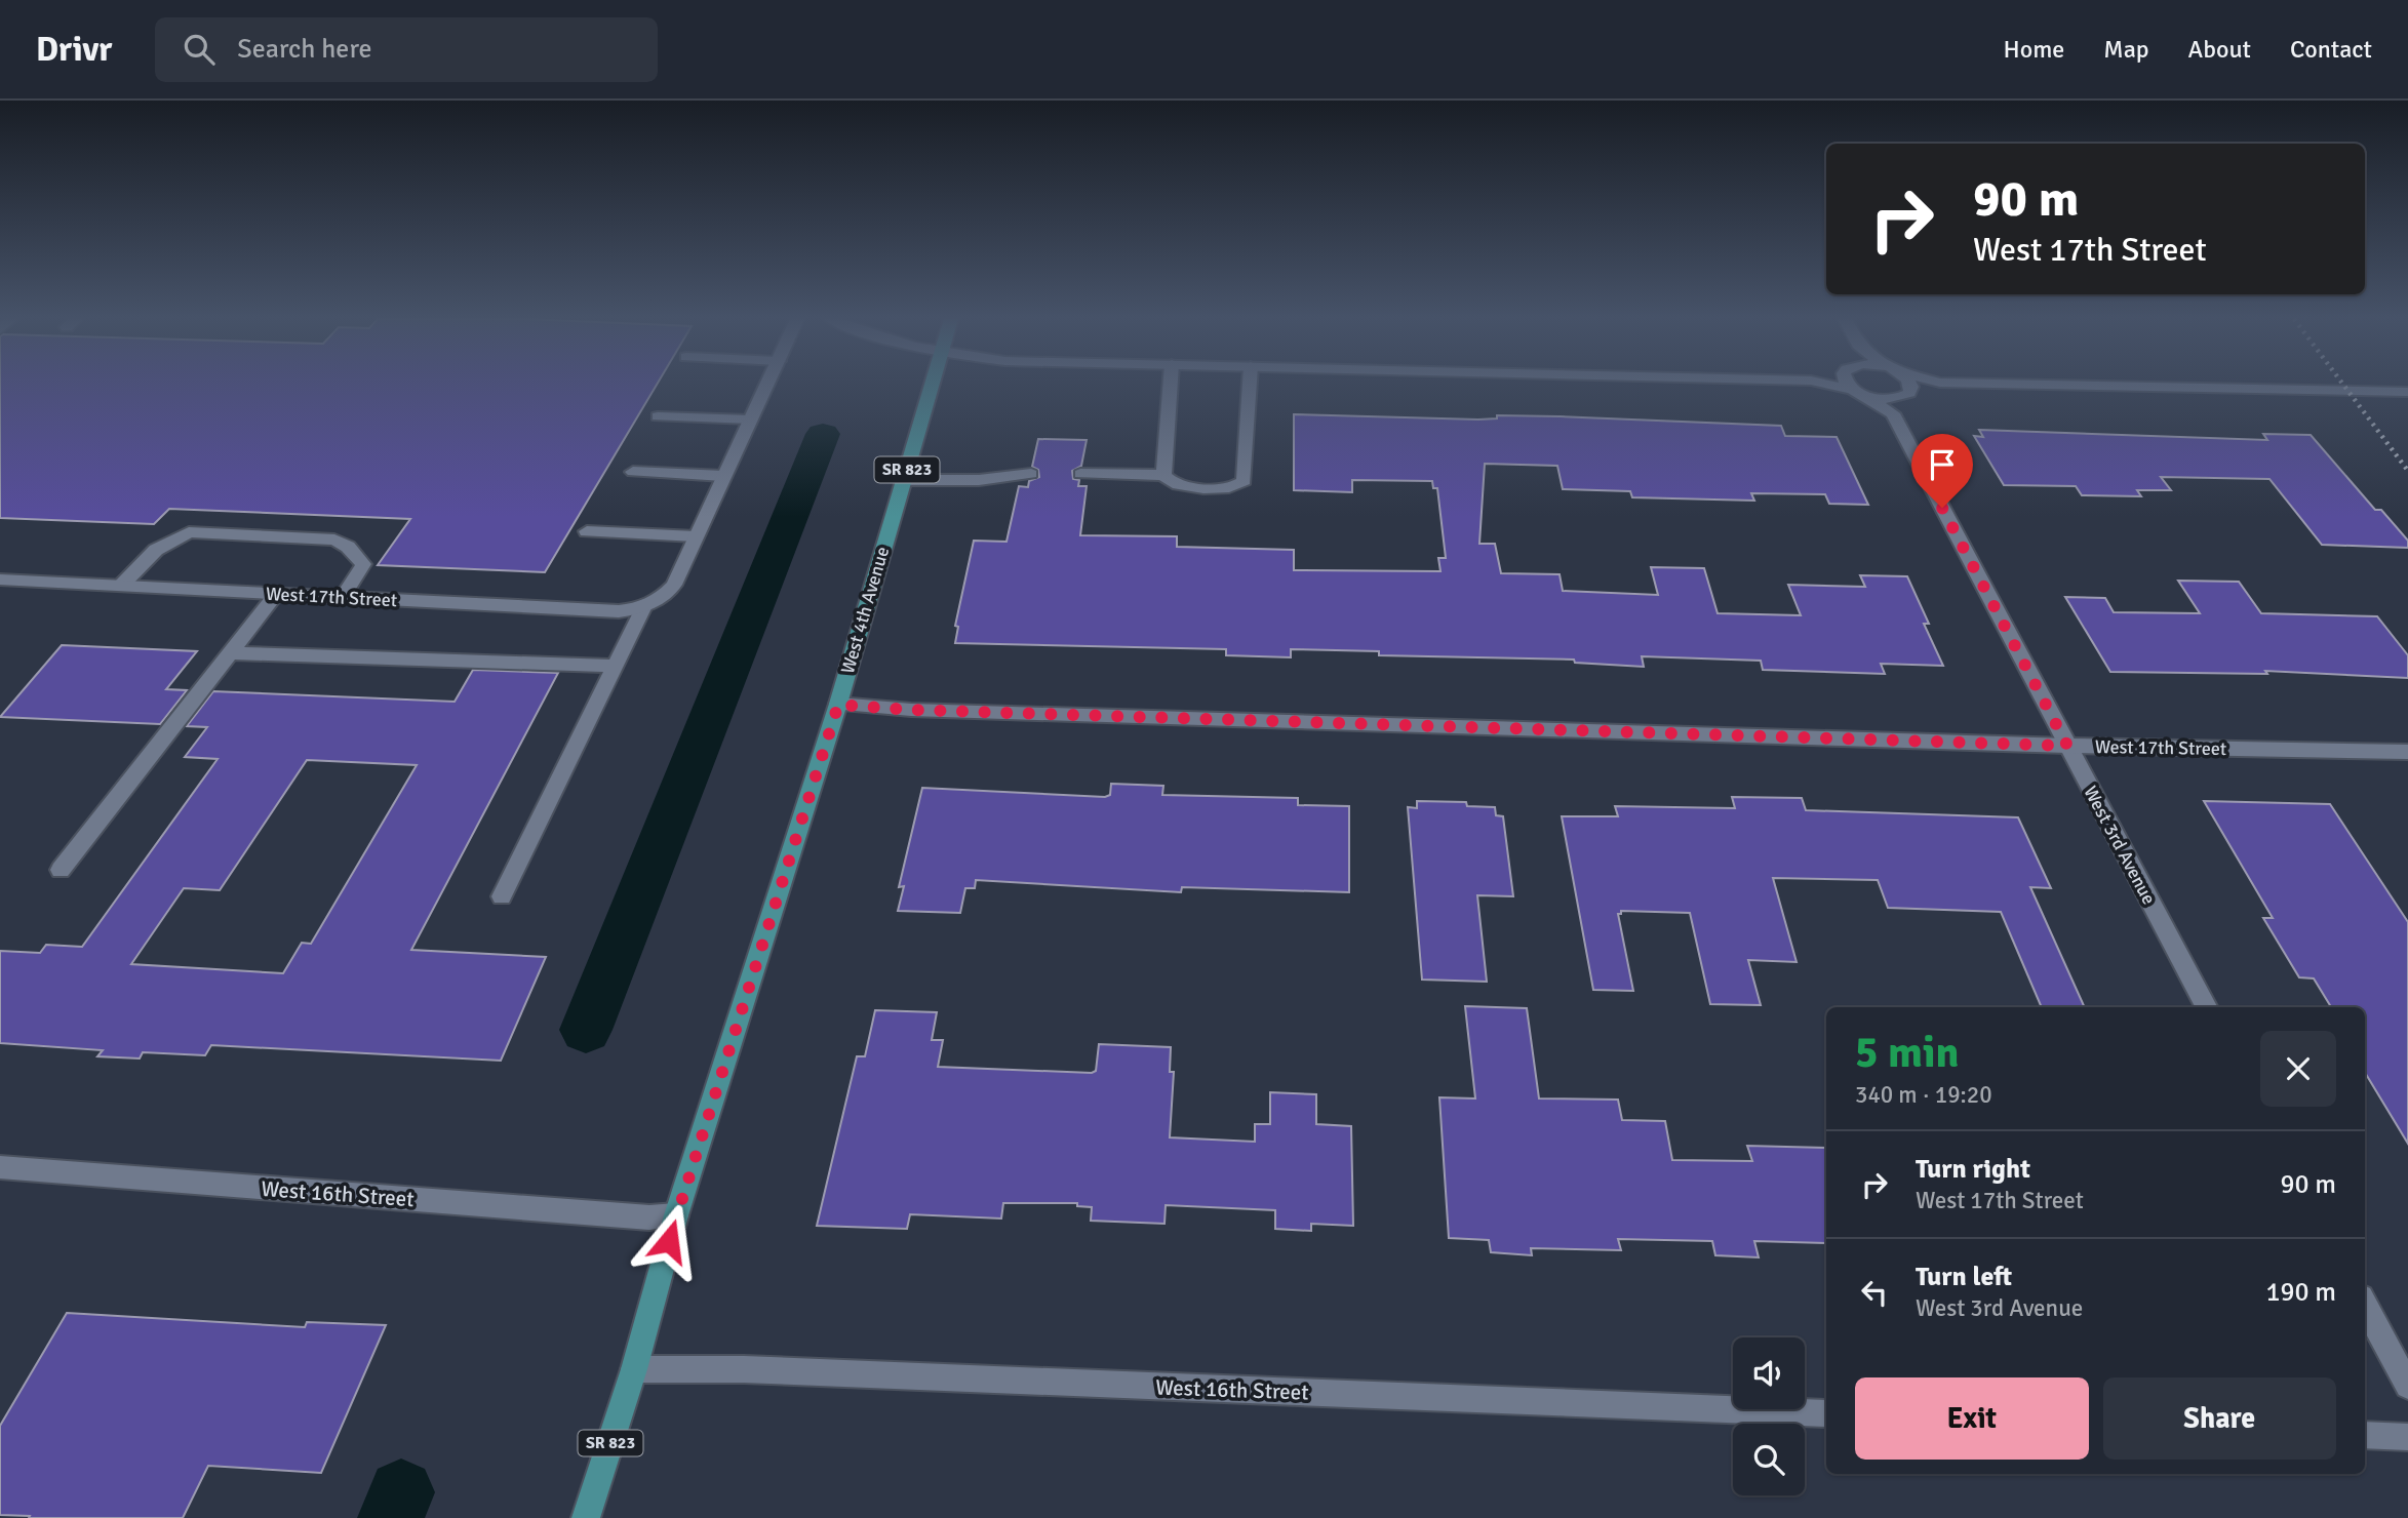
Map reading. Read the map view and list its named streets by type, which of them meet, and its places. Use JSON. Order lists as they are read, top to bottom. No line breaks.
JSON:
{"streets":{"main road":["SR 823","West 4th Avenue"],"street":["West 17th Street","West 3rd Avenue","West 16th Street"]},"crossings":[["West 17th Street","West 4th Avenue"],["West 17th Street","West 3rd Avenue"],["West 4th Avenue","West 16th Street"]],"page":{"header":"Drivr","search":"Search here","nav":["Home","Map","About","Contact"],"turn":["90 m","West 17th Street"],"heading":["5 min","340 m · 19:20"],"list":[{"name":"Turn right","note":"West 17th Street","value":"90 m"},{"name":"Turn left","note":"West 3rd Avenue","value":"190 m"}],"buttons":["Exit","Share"]}}
